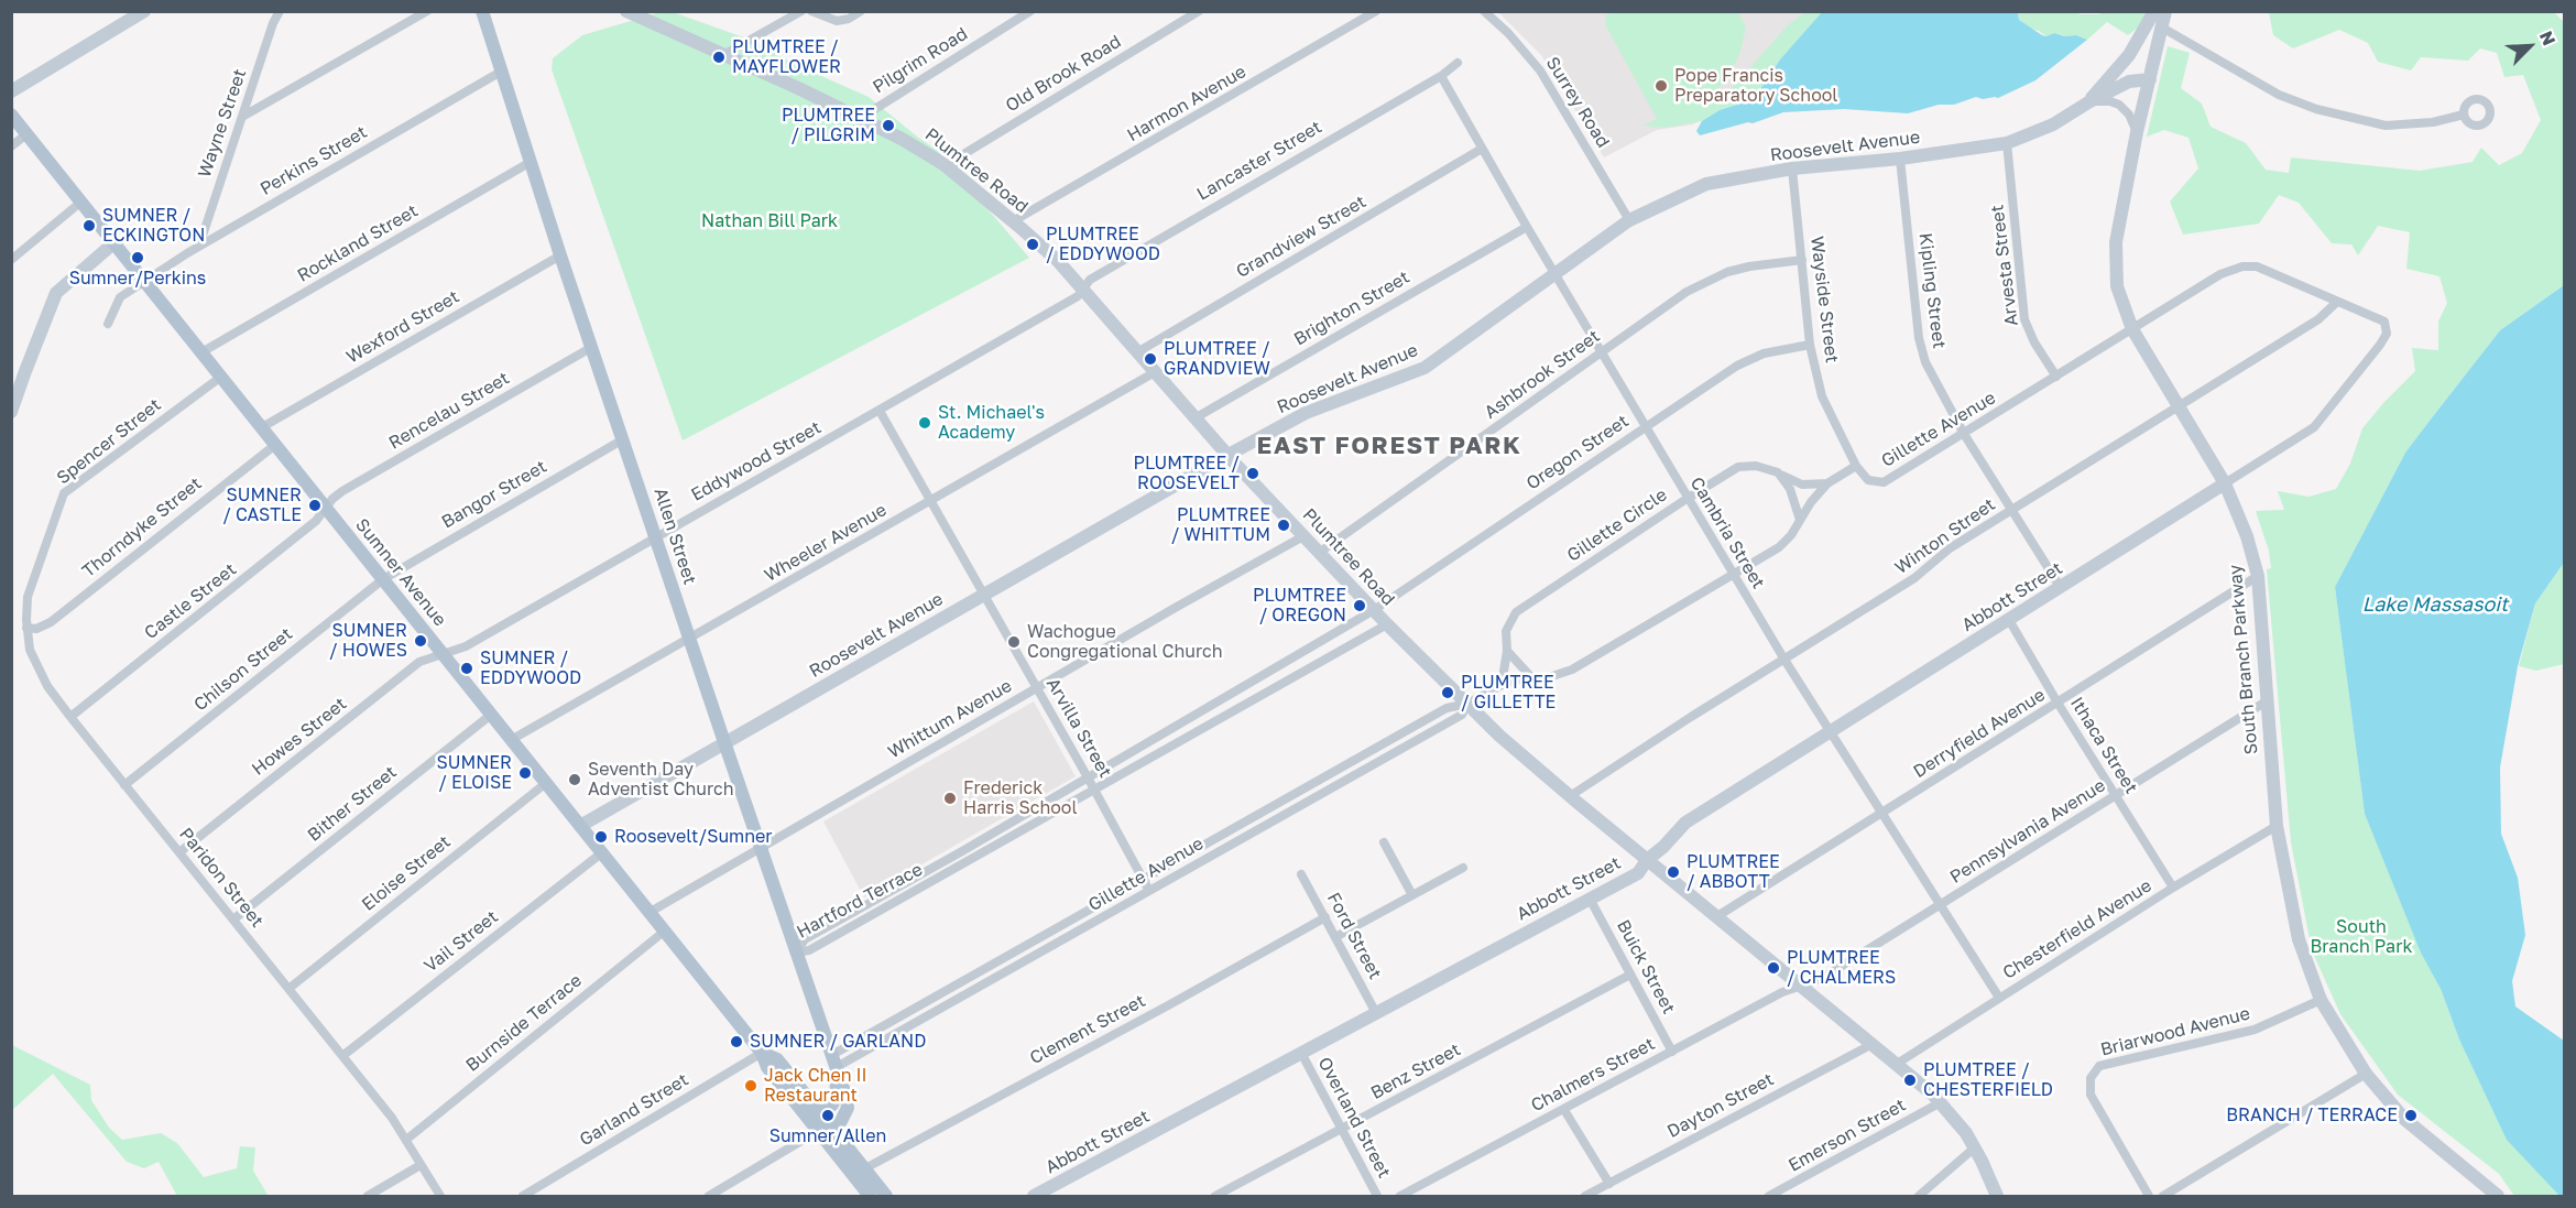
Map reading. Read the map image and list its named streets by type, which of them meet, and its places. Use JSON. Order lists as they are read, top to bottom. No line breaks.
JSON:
{"streets":{"main road":["Allen Street","Sumner Avenue"],"street":["Pilgrim Road","Old Brook Road","Surrey Road","Harmon Avenue","Wayne Street","Roosevelt Avenue","Perkins Street","Lancaster Street","Plumtree Road","Grandview Street","Rockland Street","Arvesta Street","Kipling Street","Wayside Street","Brighton Street","Wexford Street","Ashbrook Street","Rencelau Street","Gillette Avenue","Spencer Street","Oregon Street","Eddywood Street","Bangor Street","Gillette Circle","Thorndyke Street","Cambria Street","Winton Street","Wheeler Avenue","Abbott Street","Castle Street","South Branch Parkway","Chilson Street","Whittum Avenue","Arvilla Street","Derryfield Avenue","Howes Street","Ithaca Street","Bither Street","Pennsylvania Avenue","Eloise Street","Paridon Street","Hartford Terrace","Chesterfield Avenue","Ford Street","Vail Street","Buick Street","Burnside Terrace","Clement Street","Briarwood Avenue","Benz Street","Chalmers Street","Dayton Street","Garland Street","Overland Street","Emerson Street"]},"crossings":[["Pilgrim Road","Plumtree Road"],["Old Brook Road","Plumtree Road"],["Surrey Road","Roosevelt Avenue"],["Harmon Avenue","Plumtree Road"],["Wayne Street","Perkins Street"],["Roosevelt Avenue","Plumtree Road"],["Roosevelt Avenue","Arvesta Street"],["Roosevelt Avenue","Kipling Street"],["Roosevelt Avenue","Wayside Street"],["Roosevelt Avenue","Cambria Street"],["Roosevelt Avenue","Allen Street"],["Roosevelt Avenue","Sumner Avenue"],["Roosevelt Avenue","South Branch Parkway"],["Roosevelt Avenue","Arvilla Street"],["Perkins Street","Allen Street"],["Perkins Street","Sumner Avenue"],["Lancaster Street","Plumtree Road"],["Lancaster Street","Eddywood Street"],["Lancaster Street","Cambria Street"],["Plumtree Road","Grandview Street"],["Plumtree Road","Brighton Street"],["Plumtree Road","Ashbrook Street"],["Plumtree Road","Gillette Avenue"],["Plumtree Road","Oregon Street"],["Plumtree Road","Eddywood Street"],["Plumtree Road","Winton Street"],["Plumtree Road","Wheeler Avenue"],["Plumtree Road","Abbott Street"],["Plumtree Road","Whittum Avenue"],["Plumtree Road","Derryfield Avenue"],["Plumtree Road","Pennsylvania Avenue"],["Plumtree Road","Hartford Terrace"],["Plumtree Road","Chesterfield Avenue"],["Plumtree Road","Chalmers Street"],["Plumtree Road","Dayton Street"],["Plumtree Road","Emerson Street"],["Grandview Street","Cambria Street"],["Rockland Street","Allen Street"],["Rockland Street","Sumner Avenue"],["Arvesta Street","Gillette Avenue"],["Kipling Street","Gillette Avenue"],["Kipling Street","Winton Street"],["Kipling Street","Abbott Street"],["Wayside Street","Ashbrook Street"],["Wayside Street","Gillette Avenue"],["Wayside Street","Oregon Street"],["Brighton Street","Cambria Street"],["Wexford Street","Allen Street"],["Wexford Street","Sumner Avenue"],["Ashbrook Street","Cambria Street"],["Rencelau Street","Allen Street"],["Rencelau Street","Sumner Avenue"],["Rencelau Street","Castle Street"],["Gillette Avenue","Gillette Circle"],["Gillette Avenue","Cambria Street"],["Gillette Avenue","Allen Street"],["Gillette Avenue","Winton Street"],["Gillette Avenue","Abbott Street"],["Gillette Avenue","South Branch Parkway"],["Gillette Avenue","Arvilla Street"],["Spencer Street","Thorndyke Street"],["Spencer Street","Sumner Avenue"],["Spencer Street","Paridon Street"],["Oregon Street","Cambria Street"],["Oregon Street","Hartford Terrace"],["Eddywood Street","Allen Street"],["Eddywood Street","Sumner Avenue"],["Eddywood Street","Arvilla Street"],["Eddywood Street","Howes Street"],["Bangor Street","Allen Street"],["Bangor Street","Sumner Avenue"],["Bangor Street","Chilson Street"],["Gillette Circle","Cambria Street"],["Thorndyke Street","Sumner Avenue"],["Thorndyke Street","Paridon Street"],["Cambria Street","Winton Street"],["Cambria Street","Abbott Street"],["Cambria Street","Derryfield Avenue"],["Cambria Street","Pennsylvania Avenue"],["Cambria Street","Chesterfield Avenue"],["Allen Street","Wheeler Avenue"],["Allen Street","Sumner Avenue"],["Allen Street","Whittum Avenue"],["Allen Street","Hartford Terrace"],["Winton Street","South Branch Parkway"],["Wheeler Avenue","Sumner Avenue"],["Wheeler Avenue","Arvilla Street"],["Sumner Avenue","Castle Street"],["Sumner Avenue","Chilson Street"],["Sumner Avenue","Whittum Avenue"],["Sumner Avenue","Howes Street"],["Sumner Avenue","Bither Street"],["Sumner Avenue","Eloise Street"],["Sumner Avenue","Vail Street"],["Sumner Avenue","Burnside Terrace"],["Sumner Avenue","Clement Street"],["Sumner Avenue","Garland Street"],["Abbott Street","South Branch Parkway"],["Abbott Street","Ithaca Street"],["Abbott Street","Ford Street"],["Abbott Street","Buick Street"],["Abbott Street","Overland Street"],["Castle Street","Paridon Street"],["South Branch Parkway","Derryfield Avenue"],["South Branch Parkway","Pennsylvania Avenue"],["South Branch Parkway","Chesterfield Avenue"],["South Branch Parkway","Briarwood Avenue"],["Chilson Street","Paridon Street"],["Whittum Avenue","Arvilla Street"],["Arvilla Street","Hartford Terrace"],["Derryfield Avenue","Ithaca Street"],["Howes Street","Paridon Street"],["Ithaca Street","Pennsylvania Avenue"],["Ithaca Street","Chesterfield Avenue"],["Bither Street","Paridon Street"],["Pennsylvania Avenue","Chalmers Street"],["Eloise Street","Paridon Street"],["Paridon Street","Vail Street"],["Paridon Street","Burnside Terrace"],["Ford Street","Clement Street"],["Buick Street","Benz Street"],["Buick Street","Chalmers Street"],["Benz Street","Overland Street"]],"districts":["EAST FOREST PARK"],"water":["Lake Massasoit"],"parks":["Nathan Bill Park","South Branch Park"],"places":["PLUMTREE / MAYFLOWER","Pope Francis Preparatory School","PLUMTREE / PILGRIM","SUMNER / ECKINGTON","PLUMTREE / EDDYWOOD","Sumner/Perkins","PLUMTREE / GRANDVIEW","St. Michael's Academy","PLUMTREE / ROOSEVELT","SUMNER / CASTLE","PLUMTREE / WHITTUM","PLUMTREE / OREGON","SUMNER / HOWES","Wachogue Congregational Church","SUMNER / EDDYWOOD","PLUMTREE / GILLETTE","SUMNER / ELOISE","Seventh Day Adventist Church","Frederick Harris School","Roosevelt/Sumner","PLUMTREE / ABBOTT","PLUMTREE / CHALMERS","SUMNER / GARLAND","PLUMTREE / CHESTERFIELD","Jack Chen II Restaurant","Sumner/Allen","BRANCH / TERRACE"],"north":"top right"}
